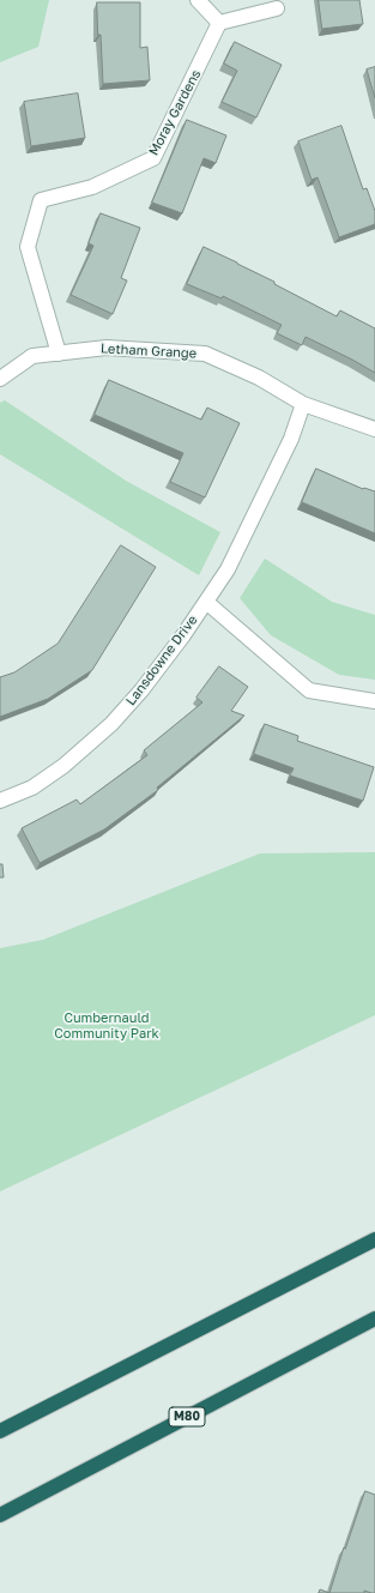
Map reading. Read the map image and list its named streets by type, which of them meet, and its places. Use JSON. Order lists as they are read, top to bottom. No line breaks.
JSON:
{"streets":{"highway":["M80"],"street":["Moray Gardens","Letham Grange","Lansdowne Drive"]},"crossings":[["Moray Gardens","Letham Grange"],["Letham Grange","Lansdowne Drive"]],"parks":["Cumbernauld Community Park"]}
